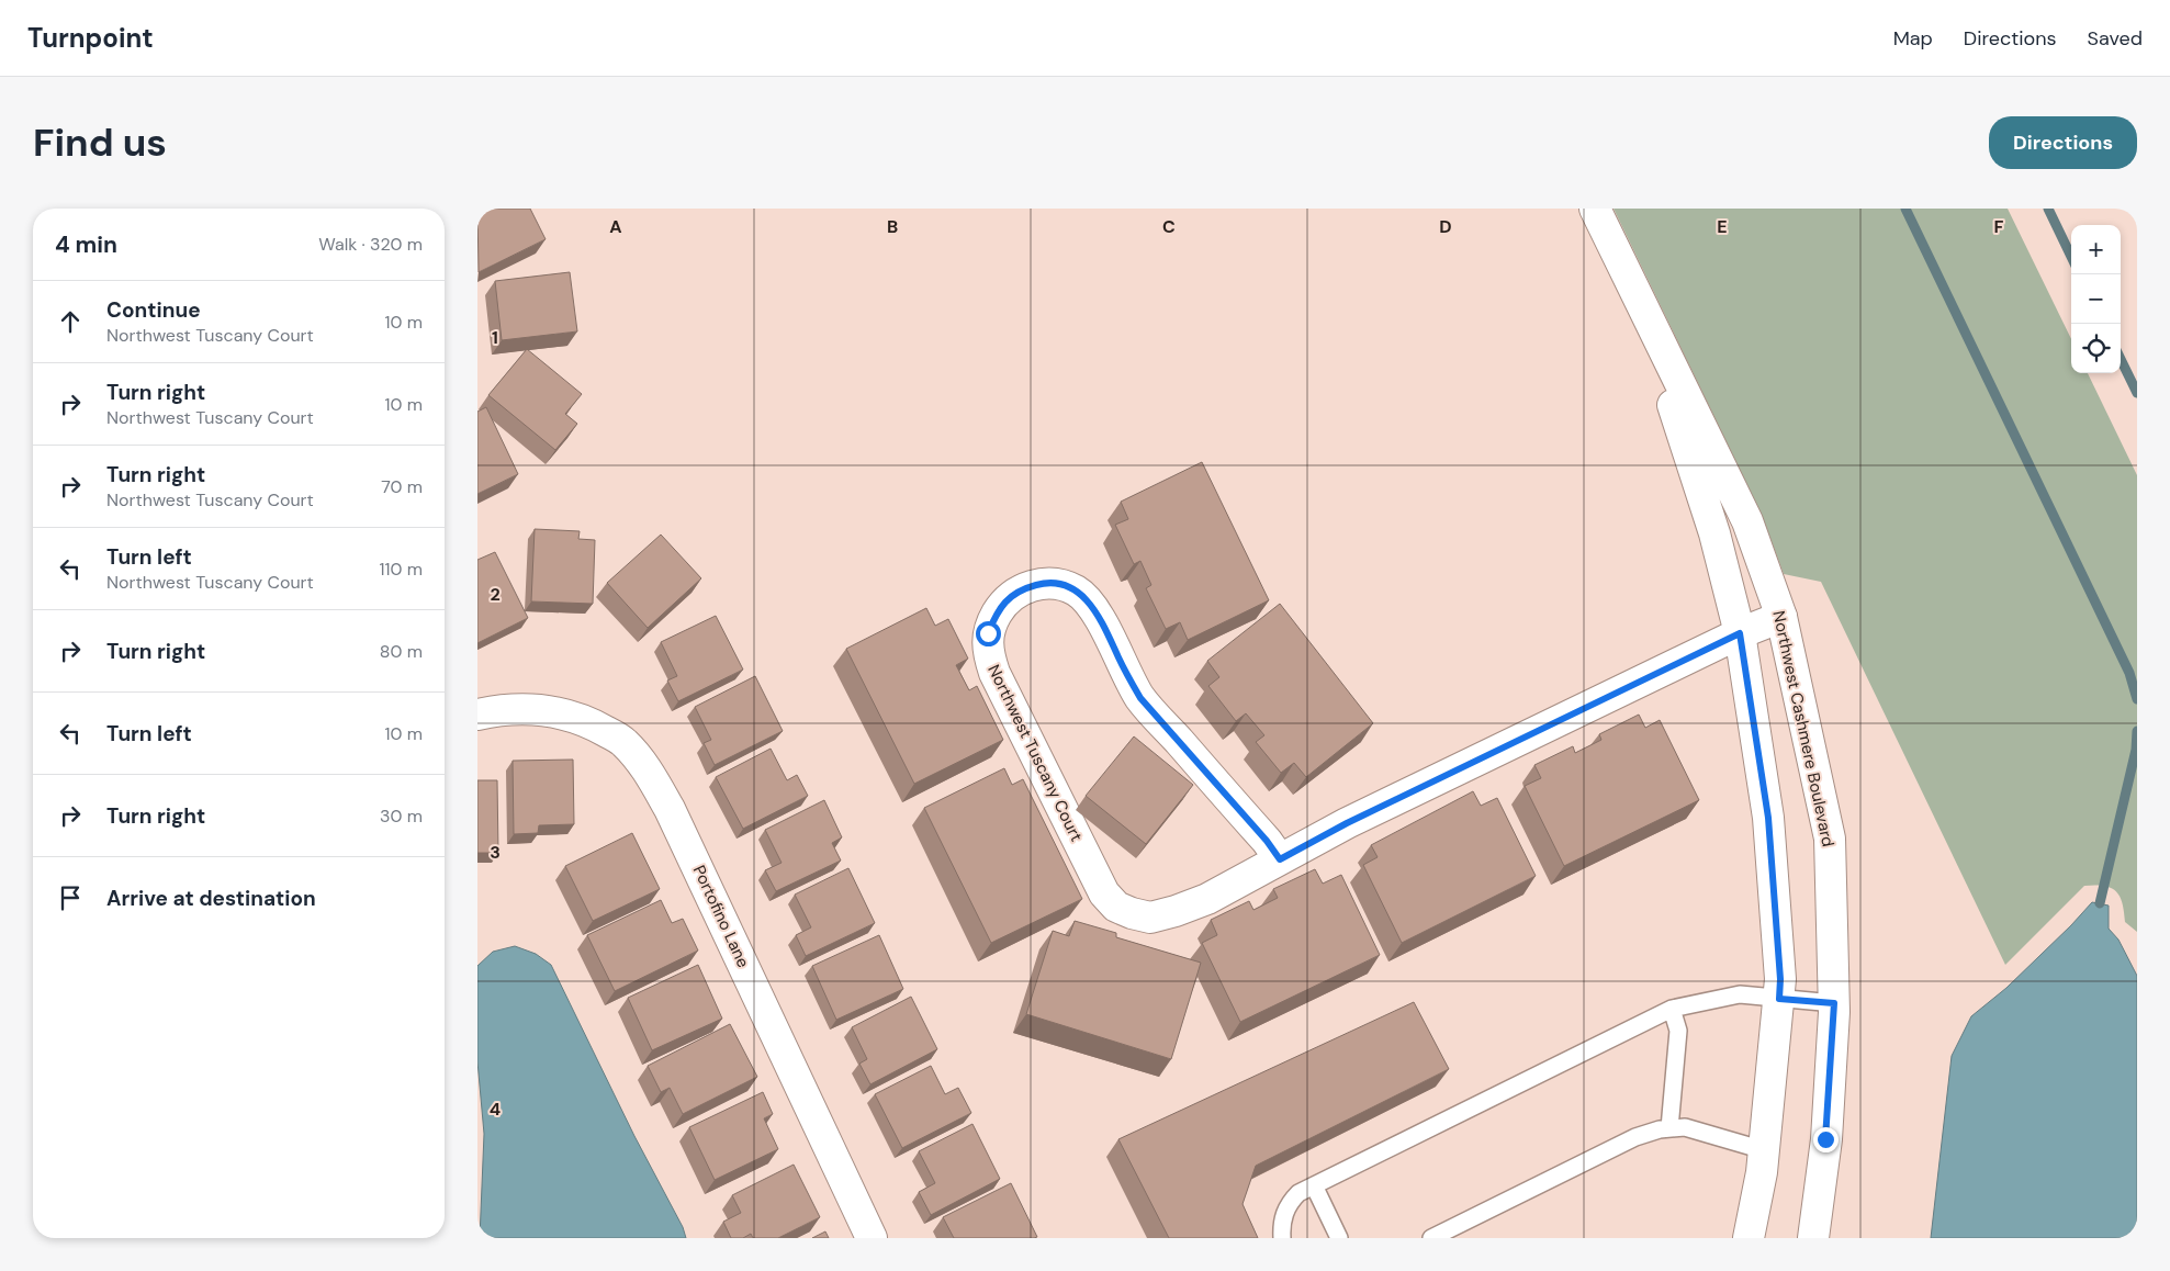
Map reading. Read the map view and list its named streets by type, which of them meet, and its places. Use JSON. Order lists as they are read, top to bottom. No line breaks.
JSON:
{"streets":{"street":["Northwest Cashmere Boulevard","Northwest Tuscany Court","Portofino Lane"]},"crossings":[["Northwest Cashmere Boulevard","Northwest Tuscany Court"]],"page":{"header":"Turnpoint","nav":["Map","Directions","Saved"],"buttons":"Directions","title":"Find us","heading":["4 min","Walk · 320 m"],"map_buttons":["+","−"],"list":[["Continue","Northwest Tuscany Court","10 m"],["Turn right","Northwest Tuscany Court","10 m"],["Turn right","Northwest Tuscany Court","70 m"],["Turn left","Northwest Tuscany Court","110 m"],["Turn right","80 m"],["Turn left","10 m"],["Turn right","30 m"],"Arrive at destination"]},"grid":{"columns":["A","B","C","D","E","F"],"rows":["1","2","3","4"]}}
